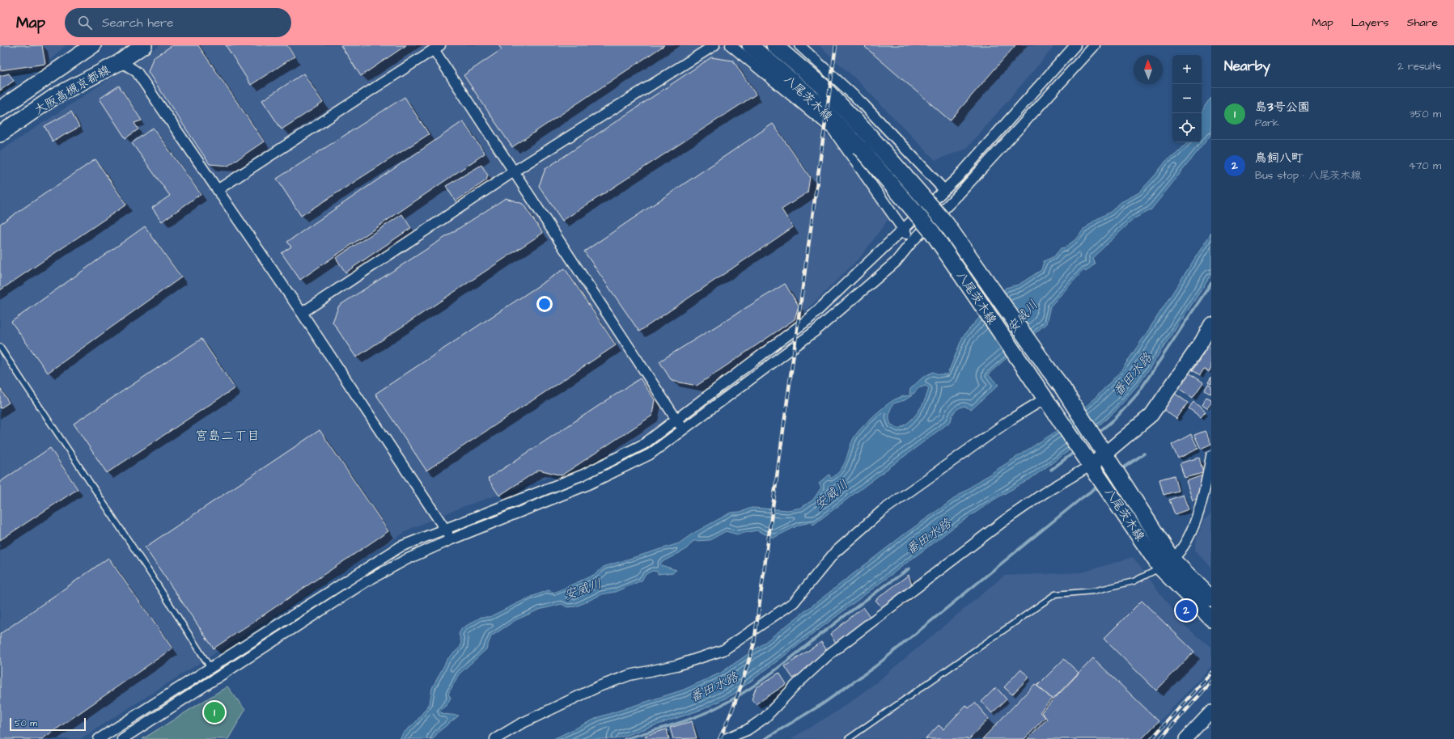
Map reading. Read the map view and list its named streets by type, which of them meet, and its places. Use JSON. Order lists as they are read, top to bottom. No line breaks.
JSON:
{"streets":{"main road":["大阪高槻京都線","八尾茨木線"]},"districts":["宮島二丁目"],"water":["安威川","番田水路"],"scale_bar":"50 m","north":"top","page":{"header":"Map","search":"Search here","nav":["Map","Layers","Share"],"heading":["Nearby","2 results"],"map_buttons":["+","−"],"list":[{"mark":"1","name":"島3号公園","note":"Park","value":"350 m"},{"mark":"2","name":"鳥飼八町","note":"Bus stop · 八尾茨木線","value":"470 m"}],"pins":["2","1"],"scale":"50 m"}}
